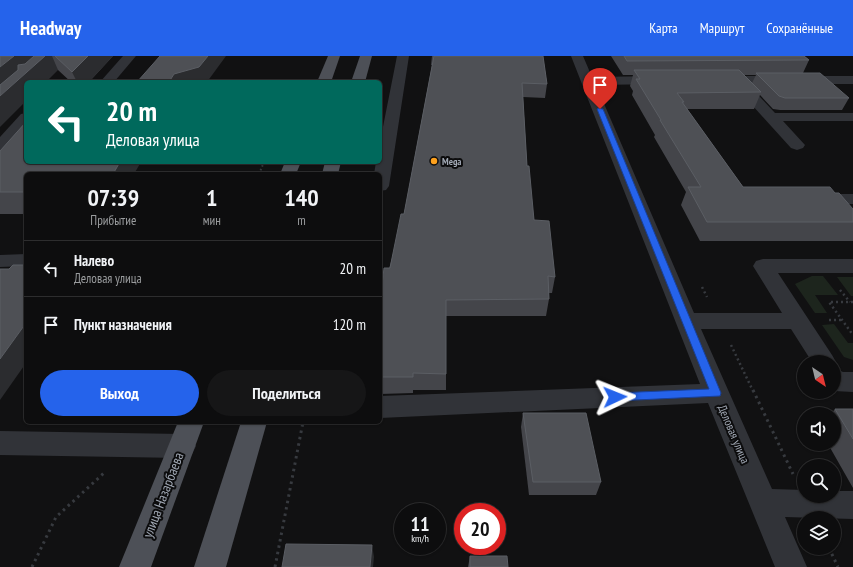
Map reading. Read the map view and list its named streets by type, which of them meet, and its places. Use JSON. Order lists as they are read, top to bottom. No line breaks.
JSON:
{"streets":{"main road":["улица Назарбаева"],"street":["Деловая улица"]},"places":["Mega"],"north":"bottom right","page":{"header":"Headway","nav":["Карта","Маршрут","Сохранённые"],"turn":["20 m","Деловая улица"],"eta":["07:39","Прибытие","1","мин","140","m"],"list":[{"name":"Налево","note":"Деловая улица","value":"20 m"},{"name":"Пункт назначения","value":"120 m"}],"buttons":["Выход","Поделиться"],"speed":"11 km/h","limit":"20"}}
